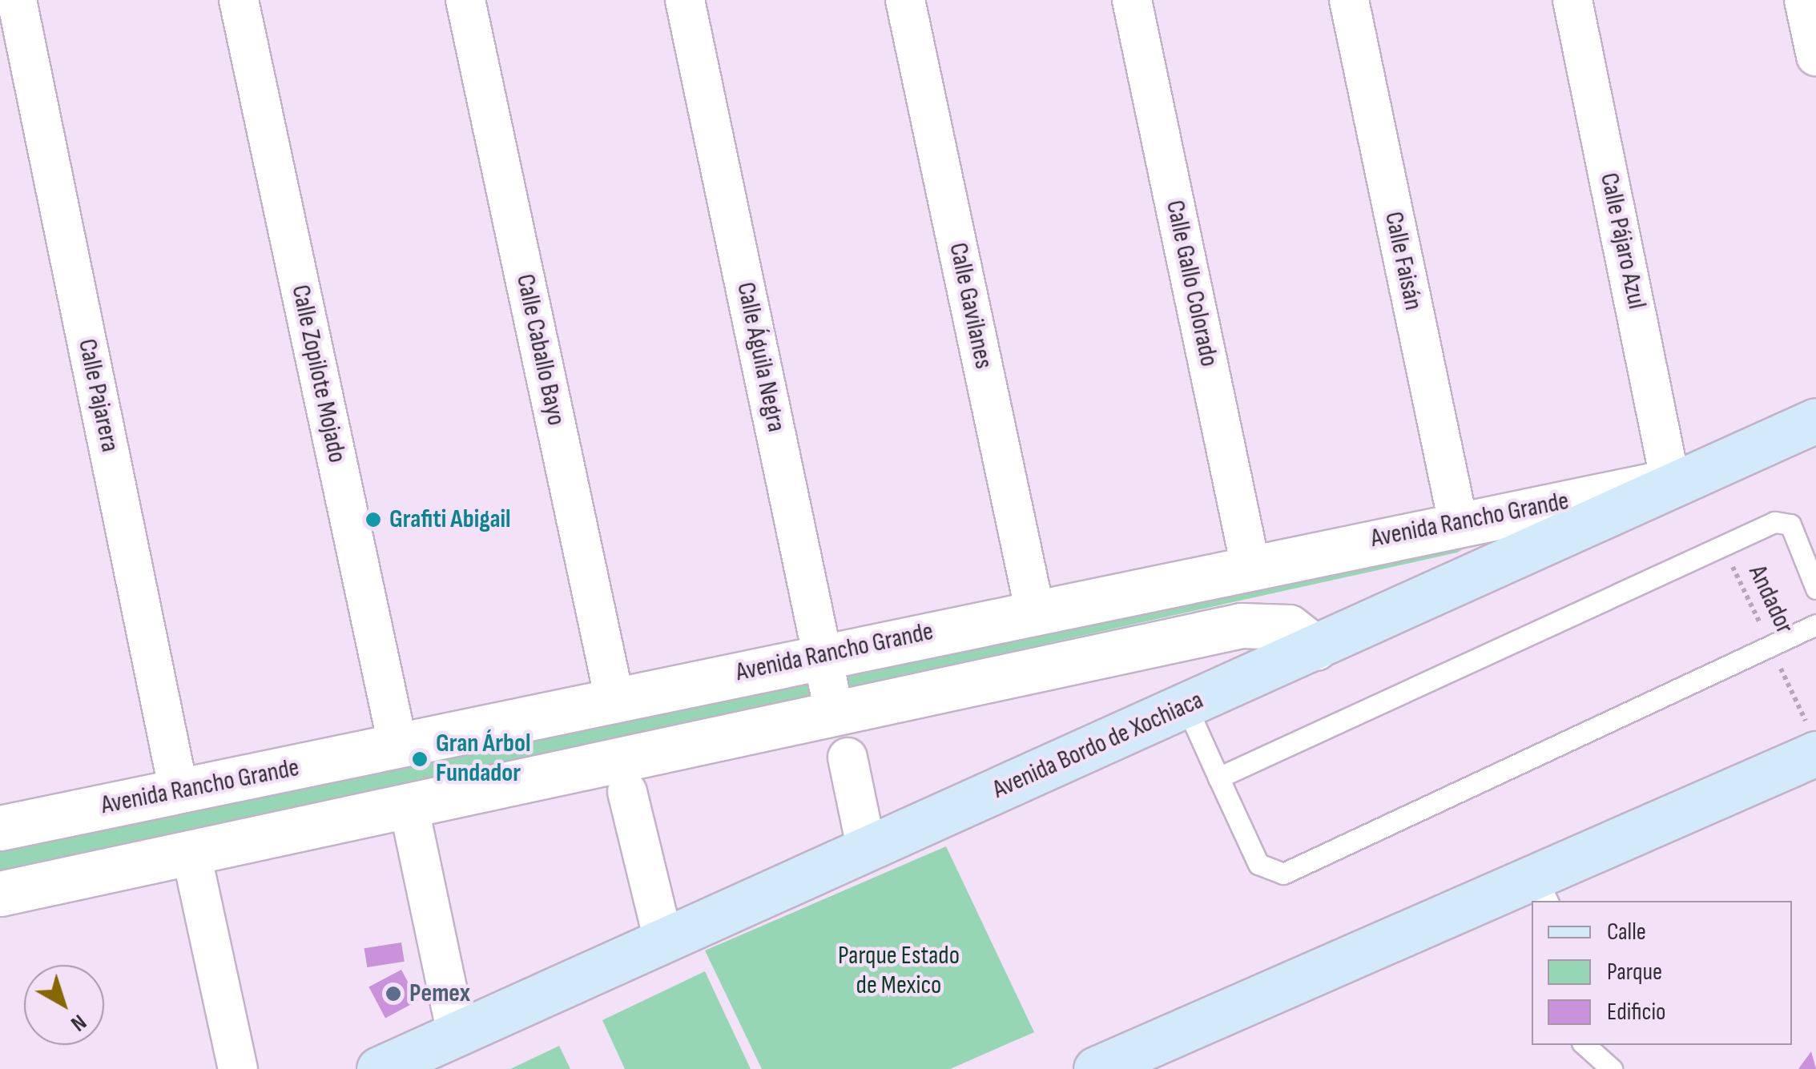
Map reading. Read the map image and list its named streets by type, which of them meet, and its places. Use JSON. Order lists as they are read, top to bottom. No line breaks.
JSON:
{"streets":{"main road":["Avenida Bordo de Xochiaca"],"street":["Calle Pájaro Azul","Calle Faisán","Calle Gallo Colorado","Calle Gavilanes","Calle Caballo Bayo","Calle Águila Negra","Calle Zopilote Mojado","Calle Pajarera","Avenida Rancho Grande"],"path":["Andador"]},"crossings":[["Calle Pájaro Azul","Avenida Rancho Grande"],["Calle Pájaro Azul","Avenida Bordo de Xochiaca"],["Calle Faisán","Avenida Rancho Grande"],["Calle Gallo Colorado","Avenida Rancho Grande"],["Calle Gavilanes","Avenida Rancho Grande"],["Calle Caballo Bayo","Avenida Rancho Grande"],["Calle Águila Negra","Avenida Rancho Grande"],["Calle Zopilote Mojado","Avenida Rancho Grande"],["Calle Pajarera","Avenida Rancho Grande"],["Avenida Rancho Grande","Avenida Bordo de Xochiaca"]],"parks":["Parque Estado de Mexico"],"places":["Grafiti Abigail","Gran Árbol Fundador","Pemex"],"legend":["Calle","Parque","Edificio"],"north":"bottom right"}
